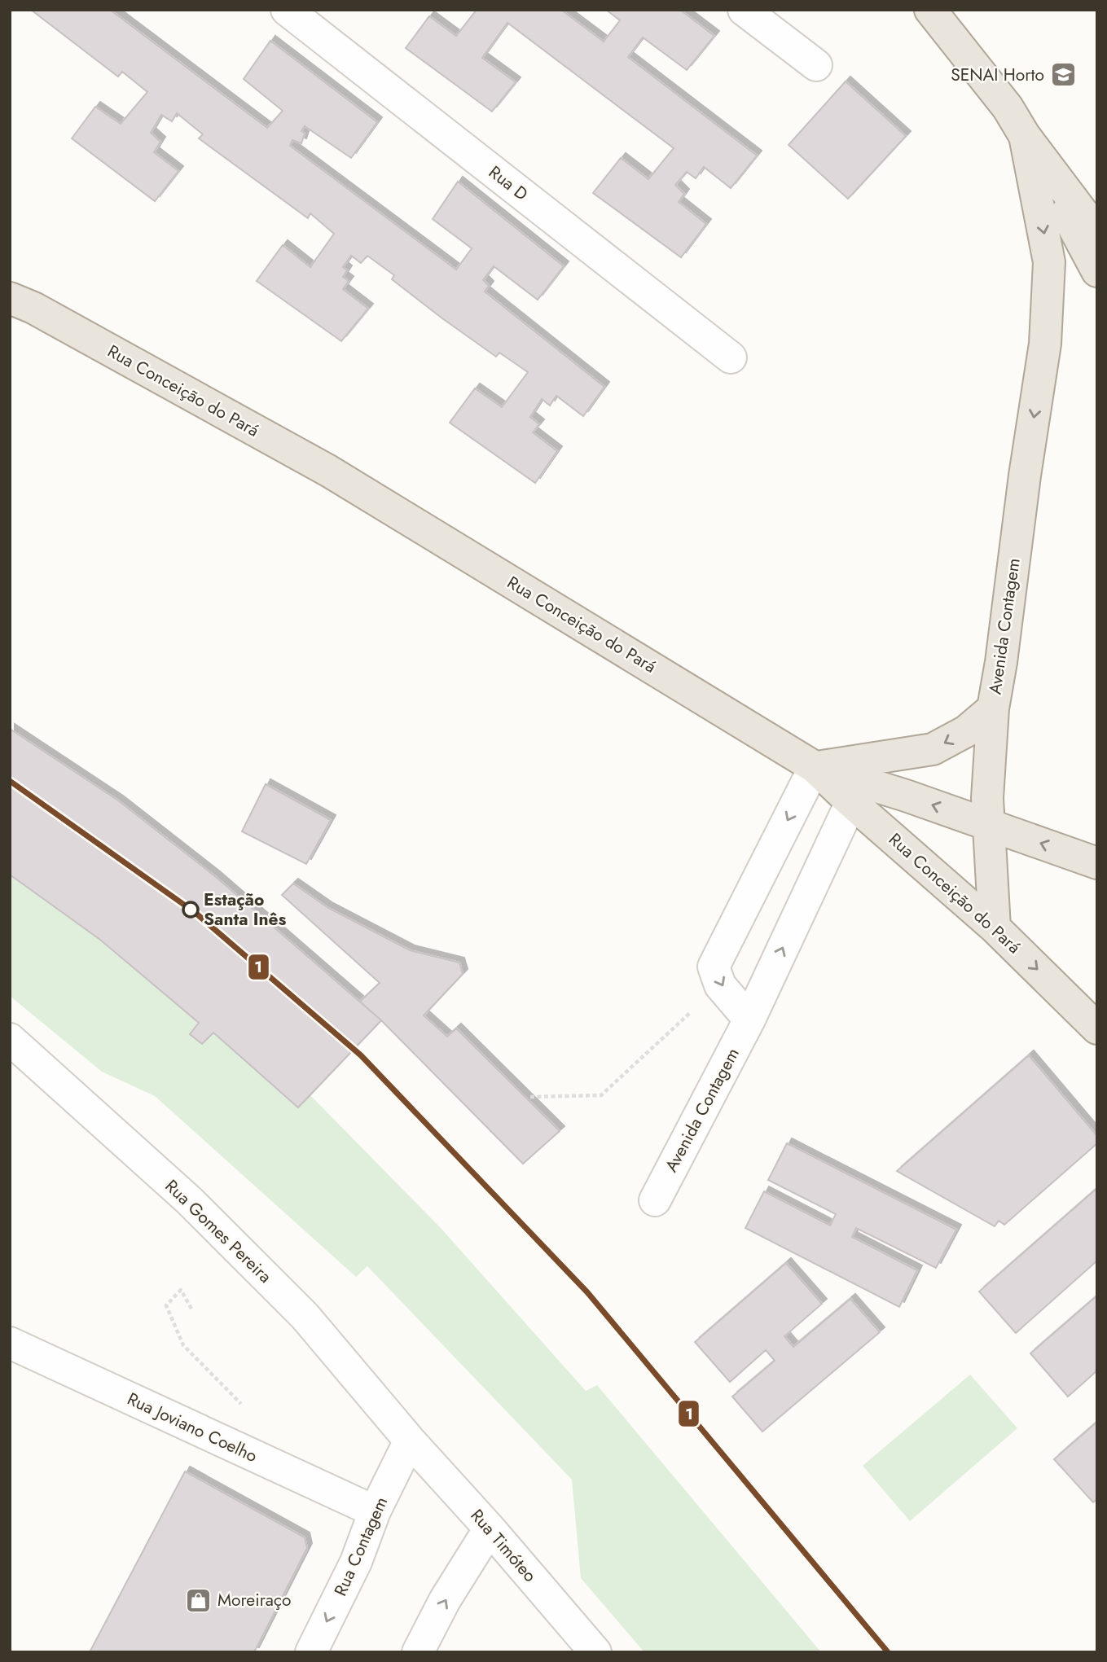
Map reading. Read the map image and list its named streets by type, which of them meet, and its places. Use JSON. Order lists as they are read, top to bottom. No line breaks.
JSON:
{"streets":{"main road":["Rua Conceição do Pará","Avenida Contagem"],"street":["Rua D","Rua Gomes Pereira","Rua Joviano Coelho","Rua Timóteo","Rua Contagem"]},"crossings":[["Rua Conceição do Pará","Avenida Contagem"],["Rua Gomes Pereira","Rua Timóteo"],["Rua Gomes Pereira","Rua Contagem"],["Rua Joviano Coelho","Rua Contagem"],["Rua Timóteo","Rua Contagem"]],"places":{"school or university":["SENAI Horto"],"other":["Estação Santa Inês"],"shop":["Moreiraço"]},"lines":["transit line 1"]}
